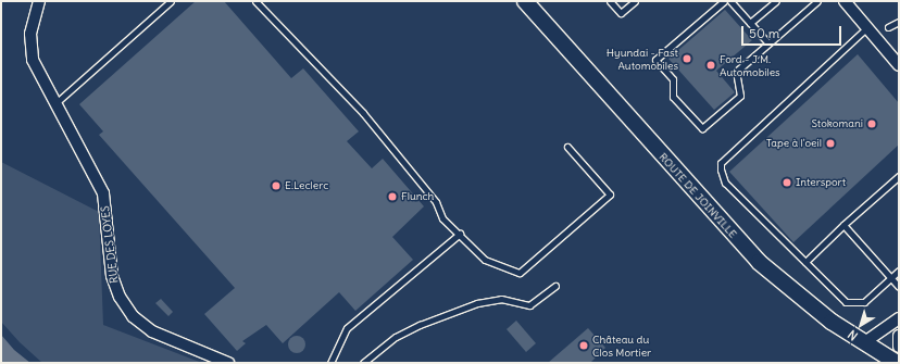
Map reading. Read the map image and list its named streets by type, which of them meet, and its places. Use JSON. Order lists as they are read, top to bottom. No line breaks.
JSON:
{"streets":{"main road":["ROUTE DE JOINVILLE"],"street":["RUE DES LOYES"]},"places":["Hyundai - Fast Automobiles","Ford - J.M. Automobiles","Stokomani","Tape à l'oeil","Intersport","E.Leclerc","Flunch","Château du Clos Mortier"],"scale_bar":"50 m","north":"bottom left"}
